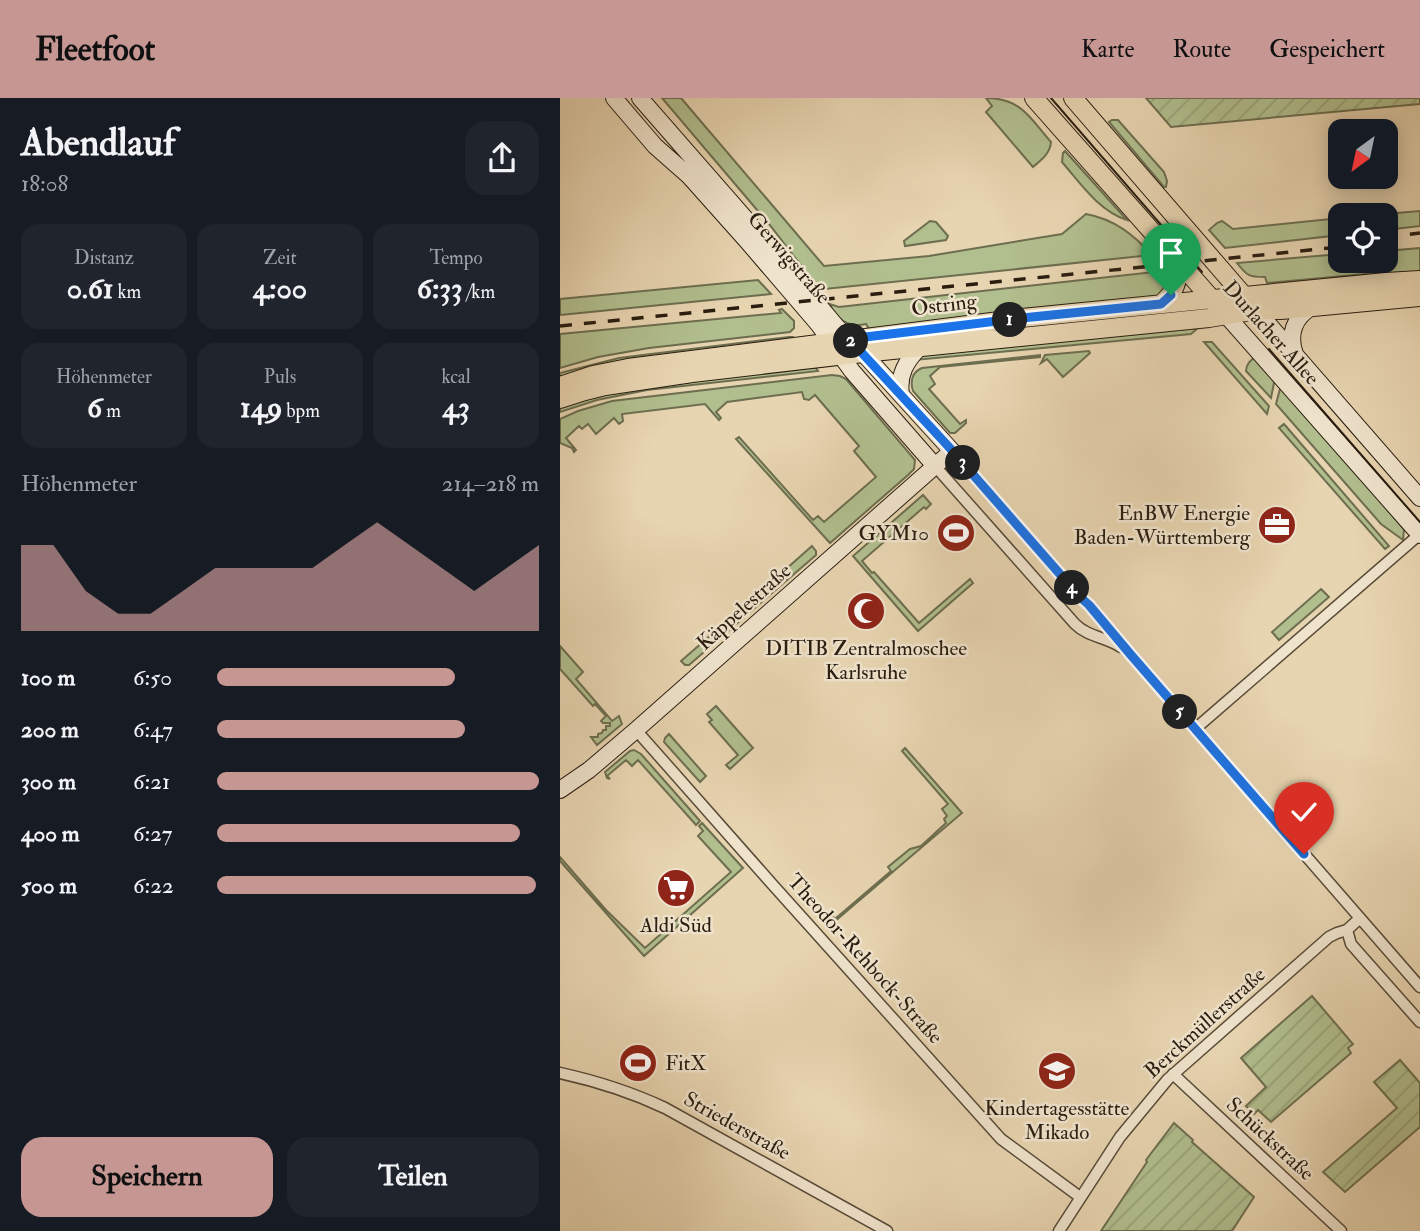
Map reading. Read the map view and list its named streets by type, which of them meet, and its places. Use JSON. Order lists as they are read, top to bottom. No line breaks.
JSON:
{"streets":{"main road":["Ostring","Durlacher Allee"],"street":["Gerwigstraße","Käppelestraße","Theodor-Rehbock-Straße","Berckmüllerstraße","Striederstraße","Schückstraße"]},"crossings":[["Gerwigstraße","Ostring"],["Gerwigstraße","Käppelestraße"],["Ostring","Durlacher Allee"],["Käppelestraße","Theodor-Rehbock-Straße"],["Theodor-Rehbock-Straße","Berckmüllerstraße"],["Berckmüllerstraße","Schückstraße"]],"places":{"office":["EnBW Energie Baden-Württemberg"],"sports":["GYM10","FitX"],"mosque":["DITIB Zentralmoschee Karlsruhe"],"supermarket":["Aldi Süd"],"school or university":["Kindertagesstätte Mikado"]},"north":"bottom left","page":{"header":"Fleetfoot","nav":["Karte","Route","Gespeichert"],"heading":["Abendlauf","18:08"],"stats":[["Distanz","0.61 km"],["Zeit","4:00"],["Tempo","6:33 /km"],["Höhenmeter","6 m"],["Puls","149 bpm"],["kcal","43"]],"pins":["1","2","3","4","5"],"chart":["Höhenmeter","214–218 m"],"list":[{"name":"100 m","note":"6:50"},{"name":"200 m","note":"6:47"},{"name":"300 m","note":"6:21"},{"name":"400 m","note":"6:27"},{"name":"500 m","note":"6:22"}],"buttons":["Speichern","Teilen"]}}
